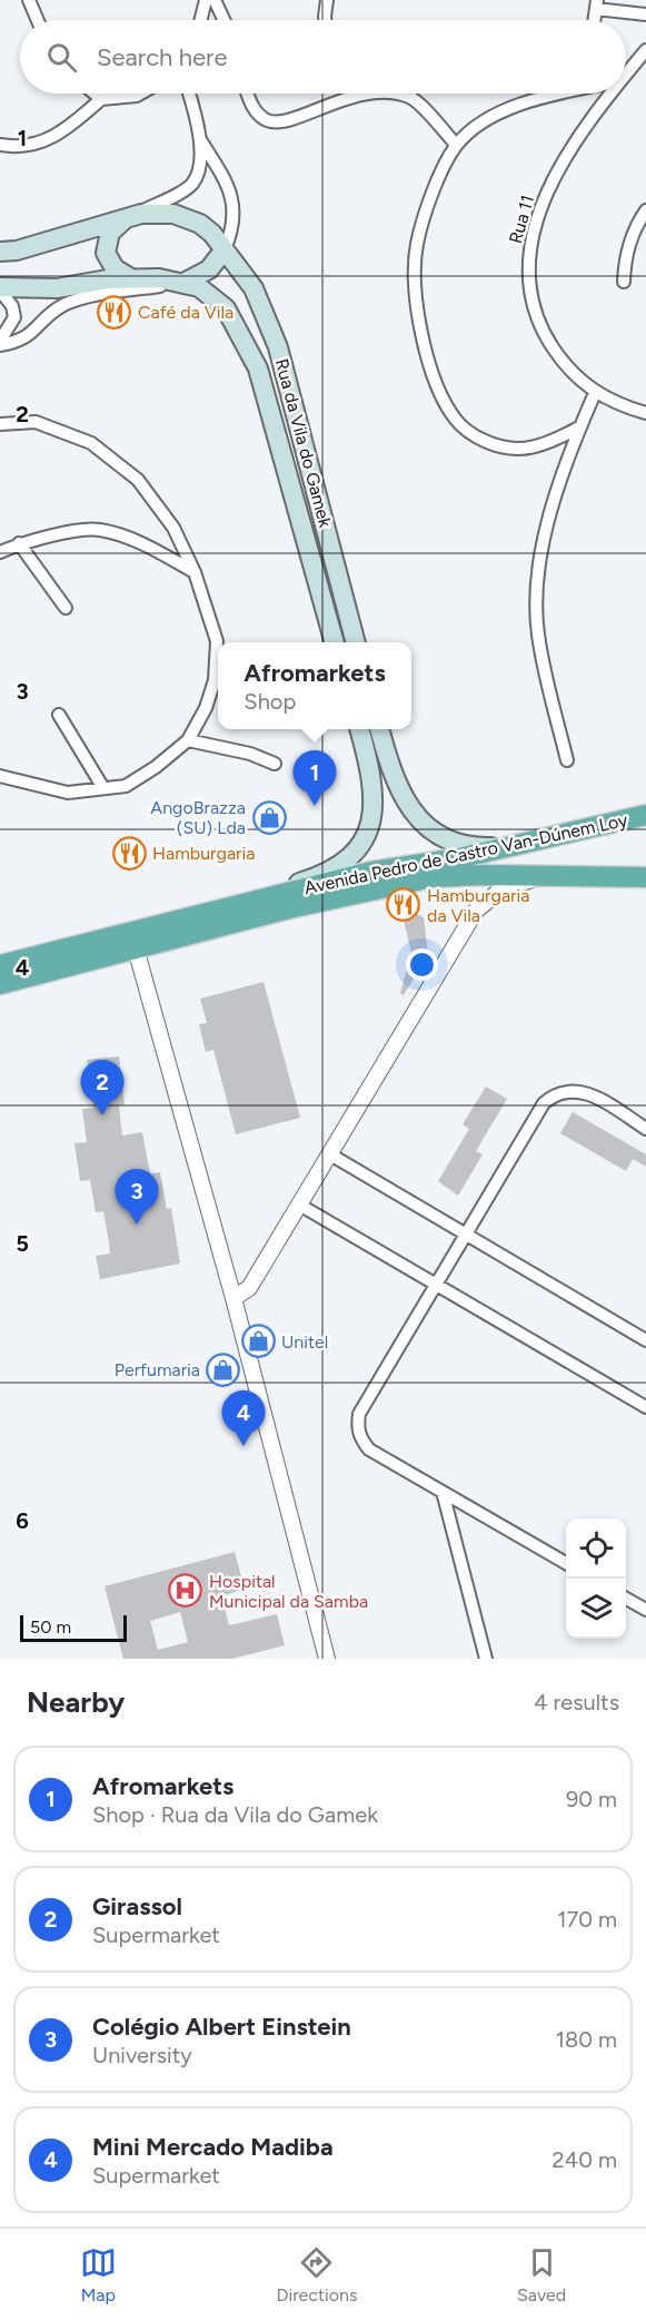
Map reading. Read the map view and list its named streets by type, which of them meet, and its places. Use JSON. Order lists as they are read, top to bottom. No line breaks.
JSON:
{"streets":{"highway":["Avenida Pedro de Castro Van-Dúnem Loy"],"main road":["Rua da Vila do Gamek"],"street":["Rua 11"]},"places":{"restaurant":["Café da Vila","Hamburgaria","Hamburgaria da Vila"],"shop":["AngoBrazza (SU) Lda","Unitel","Perfumaria"],"hospital":["Hospital Municipal da Samba"]},"scale_bar":"50 m","page":{"search":"Search here","popup":["Afromarkets","Shop"],"pins":["1","2","3","4"],"scale":"50 m","heading":["Nearby","4 results"],"list":[{"mark":"1","name":"Afromarkets","note":"Shop · Rua da Vila do Gamek","value":"90 m"},{"mark":"2","name":"Girassol","note":"Supermarket","value":"170 m"},{"mark":"3","name":"Colégio Albert Einstein","note":"University","value":"180 m"},{"mark":"4","name":"Mini Mercado Madiba","note":"Supermarket","value":"240 m"}],"nav":["Map","Directions","Saved"]},"grid":{"rows":["1","2","3","4","5","6"]}}
